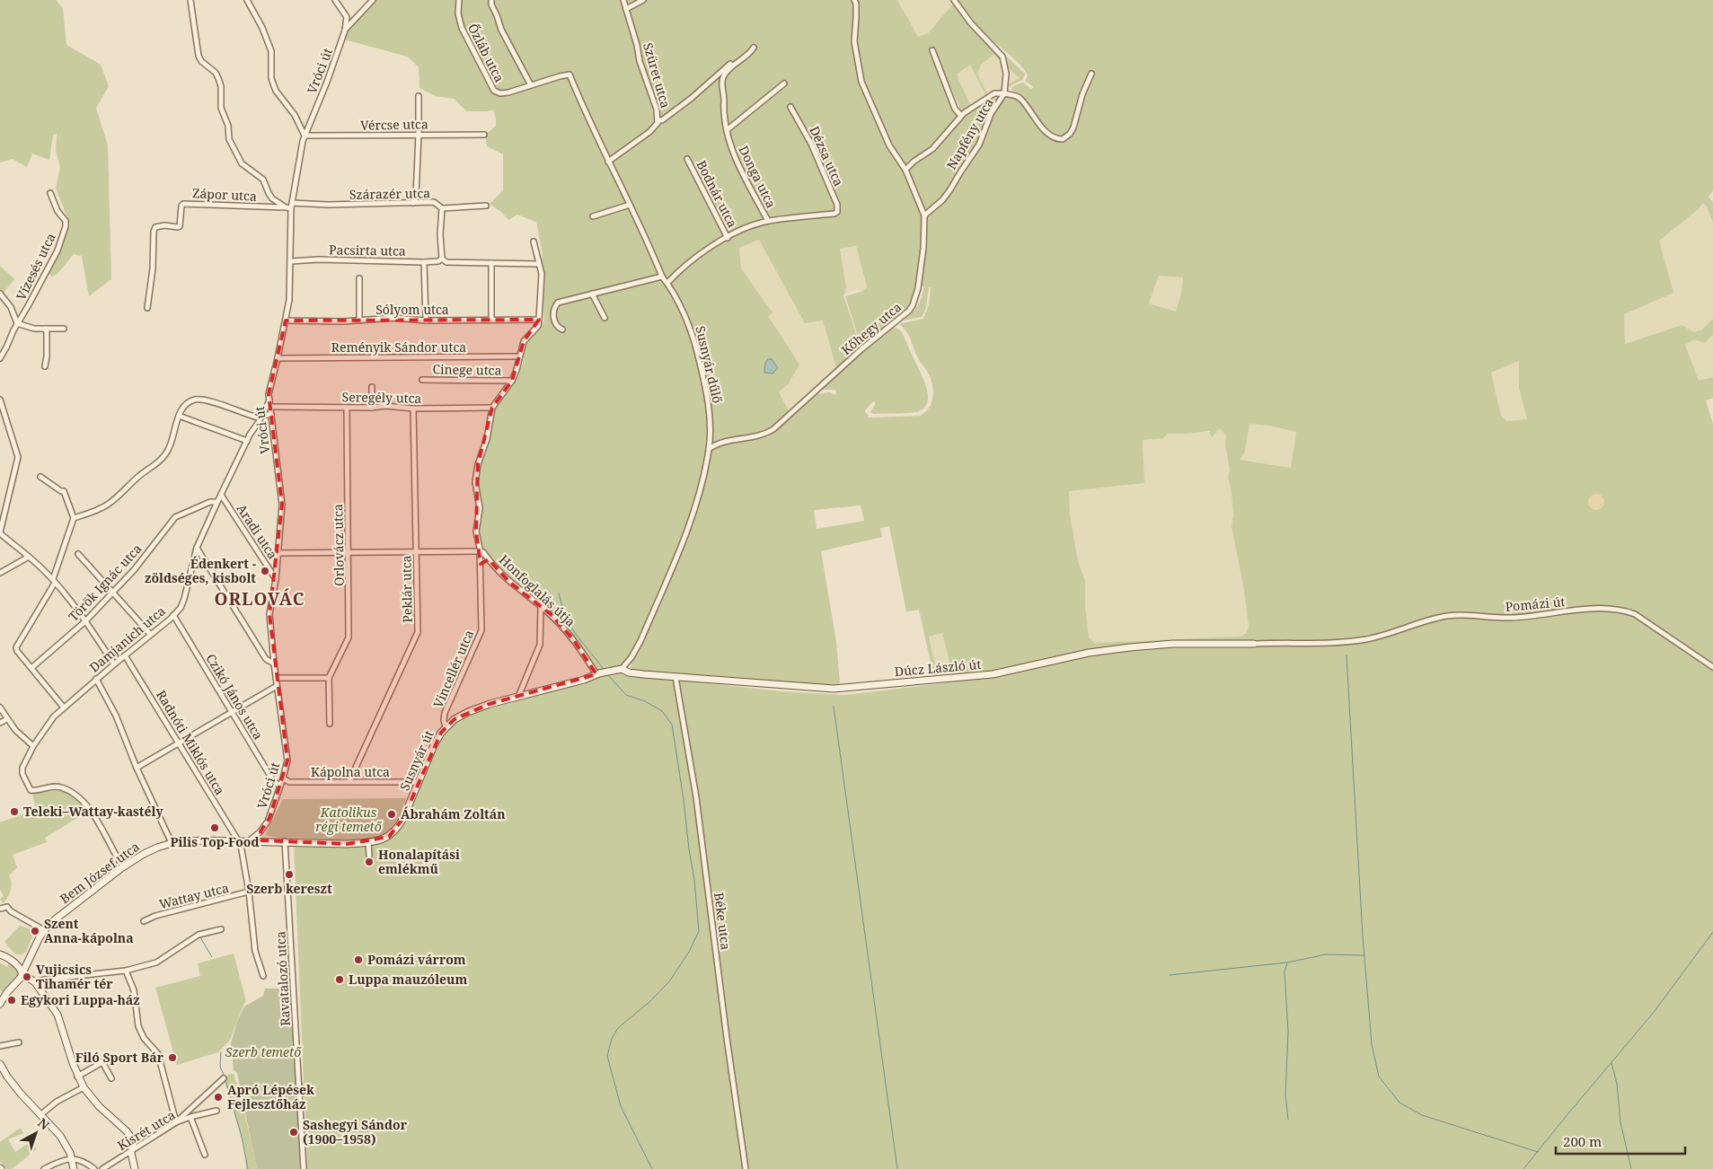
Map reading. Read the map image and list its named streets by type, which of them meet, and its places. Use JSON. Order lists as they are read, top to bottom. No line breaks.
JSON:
{"streets":{"street":["Őzláb utca","Vróci út","Szüret utca","Vércse utca","Napfény utca","Dézsa utca","Donga utca","Szárazér utca","Bodnár utca","Zápor utca","Pacsirta utca","Vízesés utca","Sólyom utca","Kőhegy utca","Reményik Sándor utca","Susnyár dűlő","Cinege utca","Seregély utca","Aradi utca","Orlovácz utca","Török Ignác utca","Peklár utca","Honfoglalás útja","Pomázi út","Damjanich utca","Dúcz László út","Vincellér utca","Czikó János utca","Radnóti Miklós utca","Susnyár út","Kápolna utca","Bem József utca","Wattay utca","Béke utca","Ravatalozó utca","Kisrét utca"]},"crossings":[["Őzláb utca","Susnyár dűlő"],["Vróci út","Vércse utca"],["Vróci út","Szárazér utca"],["Vróci út","Pacsirta utca"],["Vróci út","Sólyom utca"],["Vróci út","Reményik Sándor utca"],["Vróci út","Seregély utca"],["Vróci út","Aradi utca"],["Vróci út","Damjanich utca"],["Vróci út","Czikó János utca"],["Vróci út","Susnyár út"],["Vróci út","Kápolna utca"],["Vróci út","Bem József utca"],["Szüret utca","Susnyár dűlő"],["Napfény utca","Kőhegy utca"],["Dézsa utca","Donga utca"],["Kőhegy utca","Susnyár dűlő"],["Susnyár dűlő","Dúcz László út"],["Susnyár dűlő","Susnyár út"],["Seregély utca","Orlovácz utca"],["Seregély utca","Peklár utca"],["Aradi utca","Damjanich utca"],["Török Ignác utca","Damjanich utca"],["Peklár utca","Kápolna utca"],["Honfoglalás útja","Vincellér utca"],["Honfoglalás útja","Susnyár út"],["Pomázi út","Dúcz László út"],["Damjanich utca","Czikó János utca"],["Damjanich utca","Radnóti Miklós utca"],["Damjanich utca","Bem József utca"],["Dúcz László út","Susnyár út"],["Dúcz László út","Béke utca"],["Vincellér utca","Susnyár út"],["Radnóti Miklós utca","Bem József utca"],["Radnóti Miklós utca","Wattay utca"],["Susnyár út","Kápolna utca"],["Susnyár út","Bem József utca"],["Susnyár út","Ravatalozó utca"]],"districts":["ORLOVÁC"],"parks":["Katolikus régi temető","Szerb temető"],"places":["Édenkert - zöldséges, kisbolt","Teleki–Wattay-kastély","Ábrahám Zoltán","Pilis Top-Food","Honalapítási emlékmű","Szerb kereszt","Szent Anna-kápolna","Pomázi várrom","Vujicsics Tihamér tér","Luppa mauzóleum","Egykori Luppa-ház","Filó Sport Bár","Apró Lépések Fejlesztőház","Sashegyi Sándor (1900–1958)"],"scale_bar":"200 m","north":"top right"}
